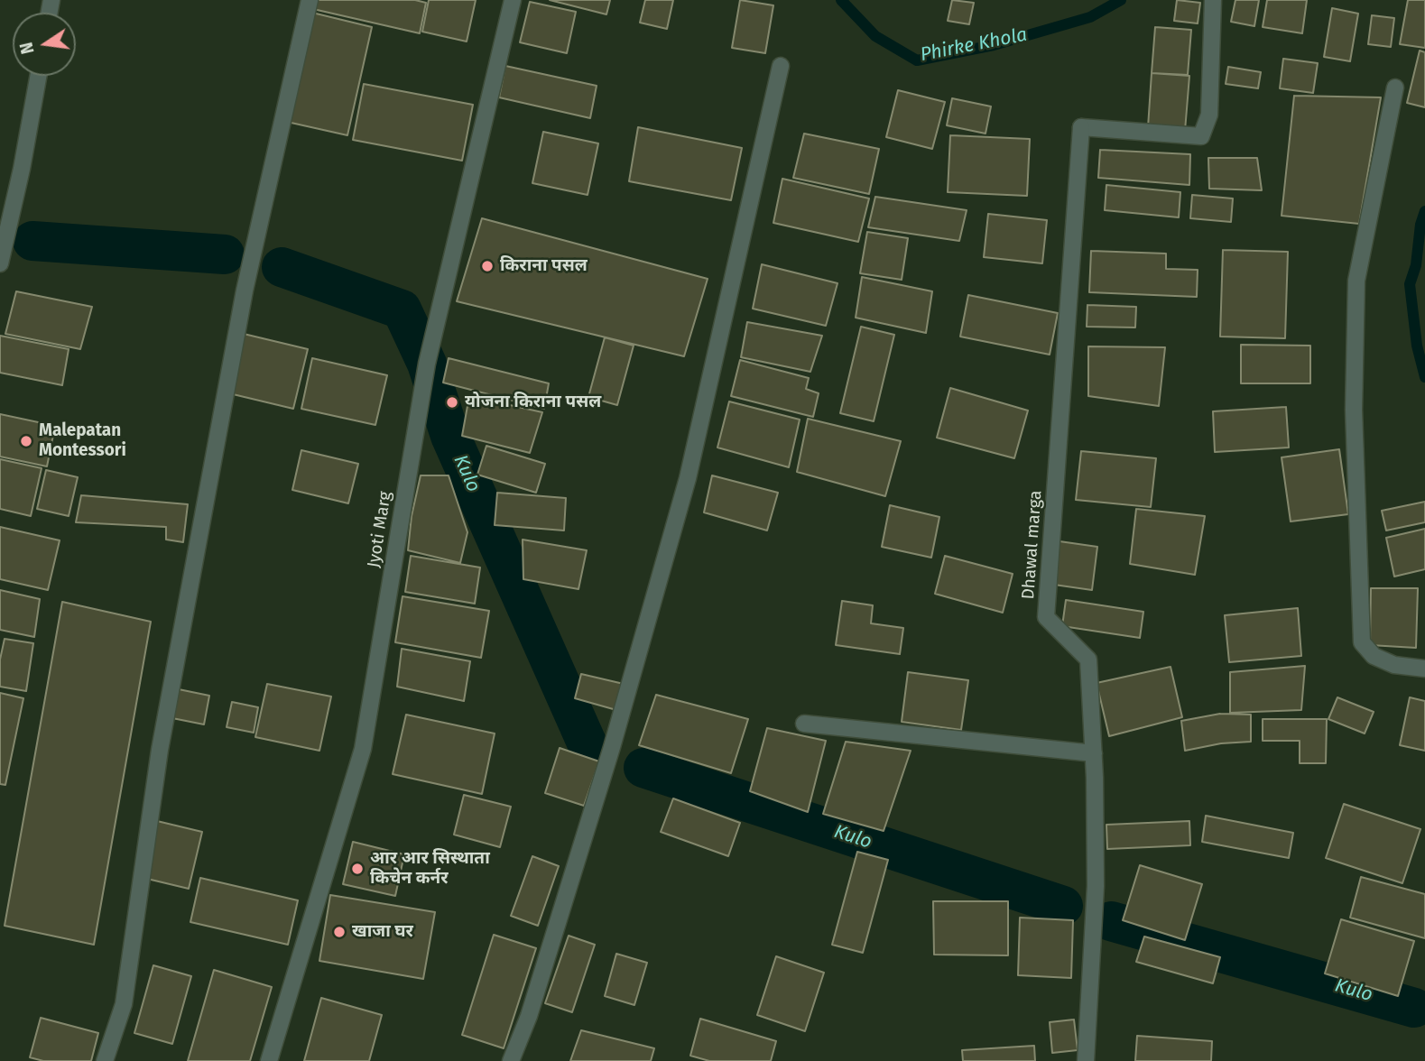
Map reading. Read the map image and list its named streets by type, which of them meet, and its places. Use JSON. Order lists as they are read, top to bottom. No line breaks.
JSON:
{"streets":{"street":["Jyoti Marg","Dhawal marga"]},"water":["Phirke Khola","Kulo"],"places":["किराना पसल","योजना किराना पसल","Malepatan Montessori","आर आर सिस्थाता किचेन कर्नर","खाजा घर"],"north":"left"}
